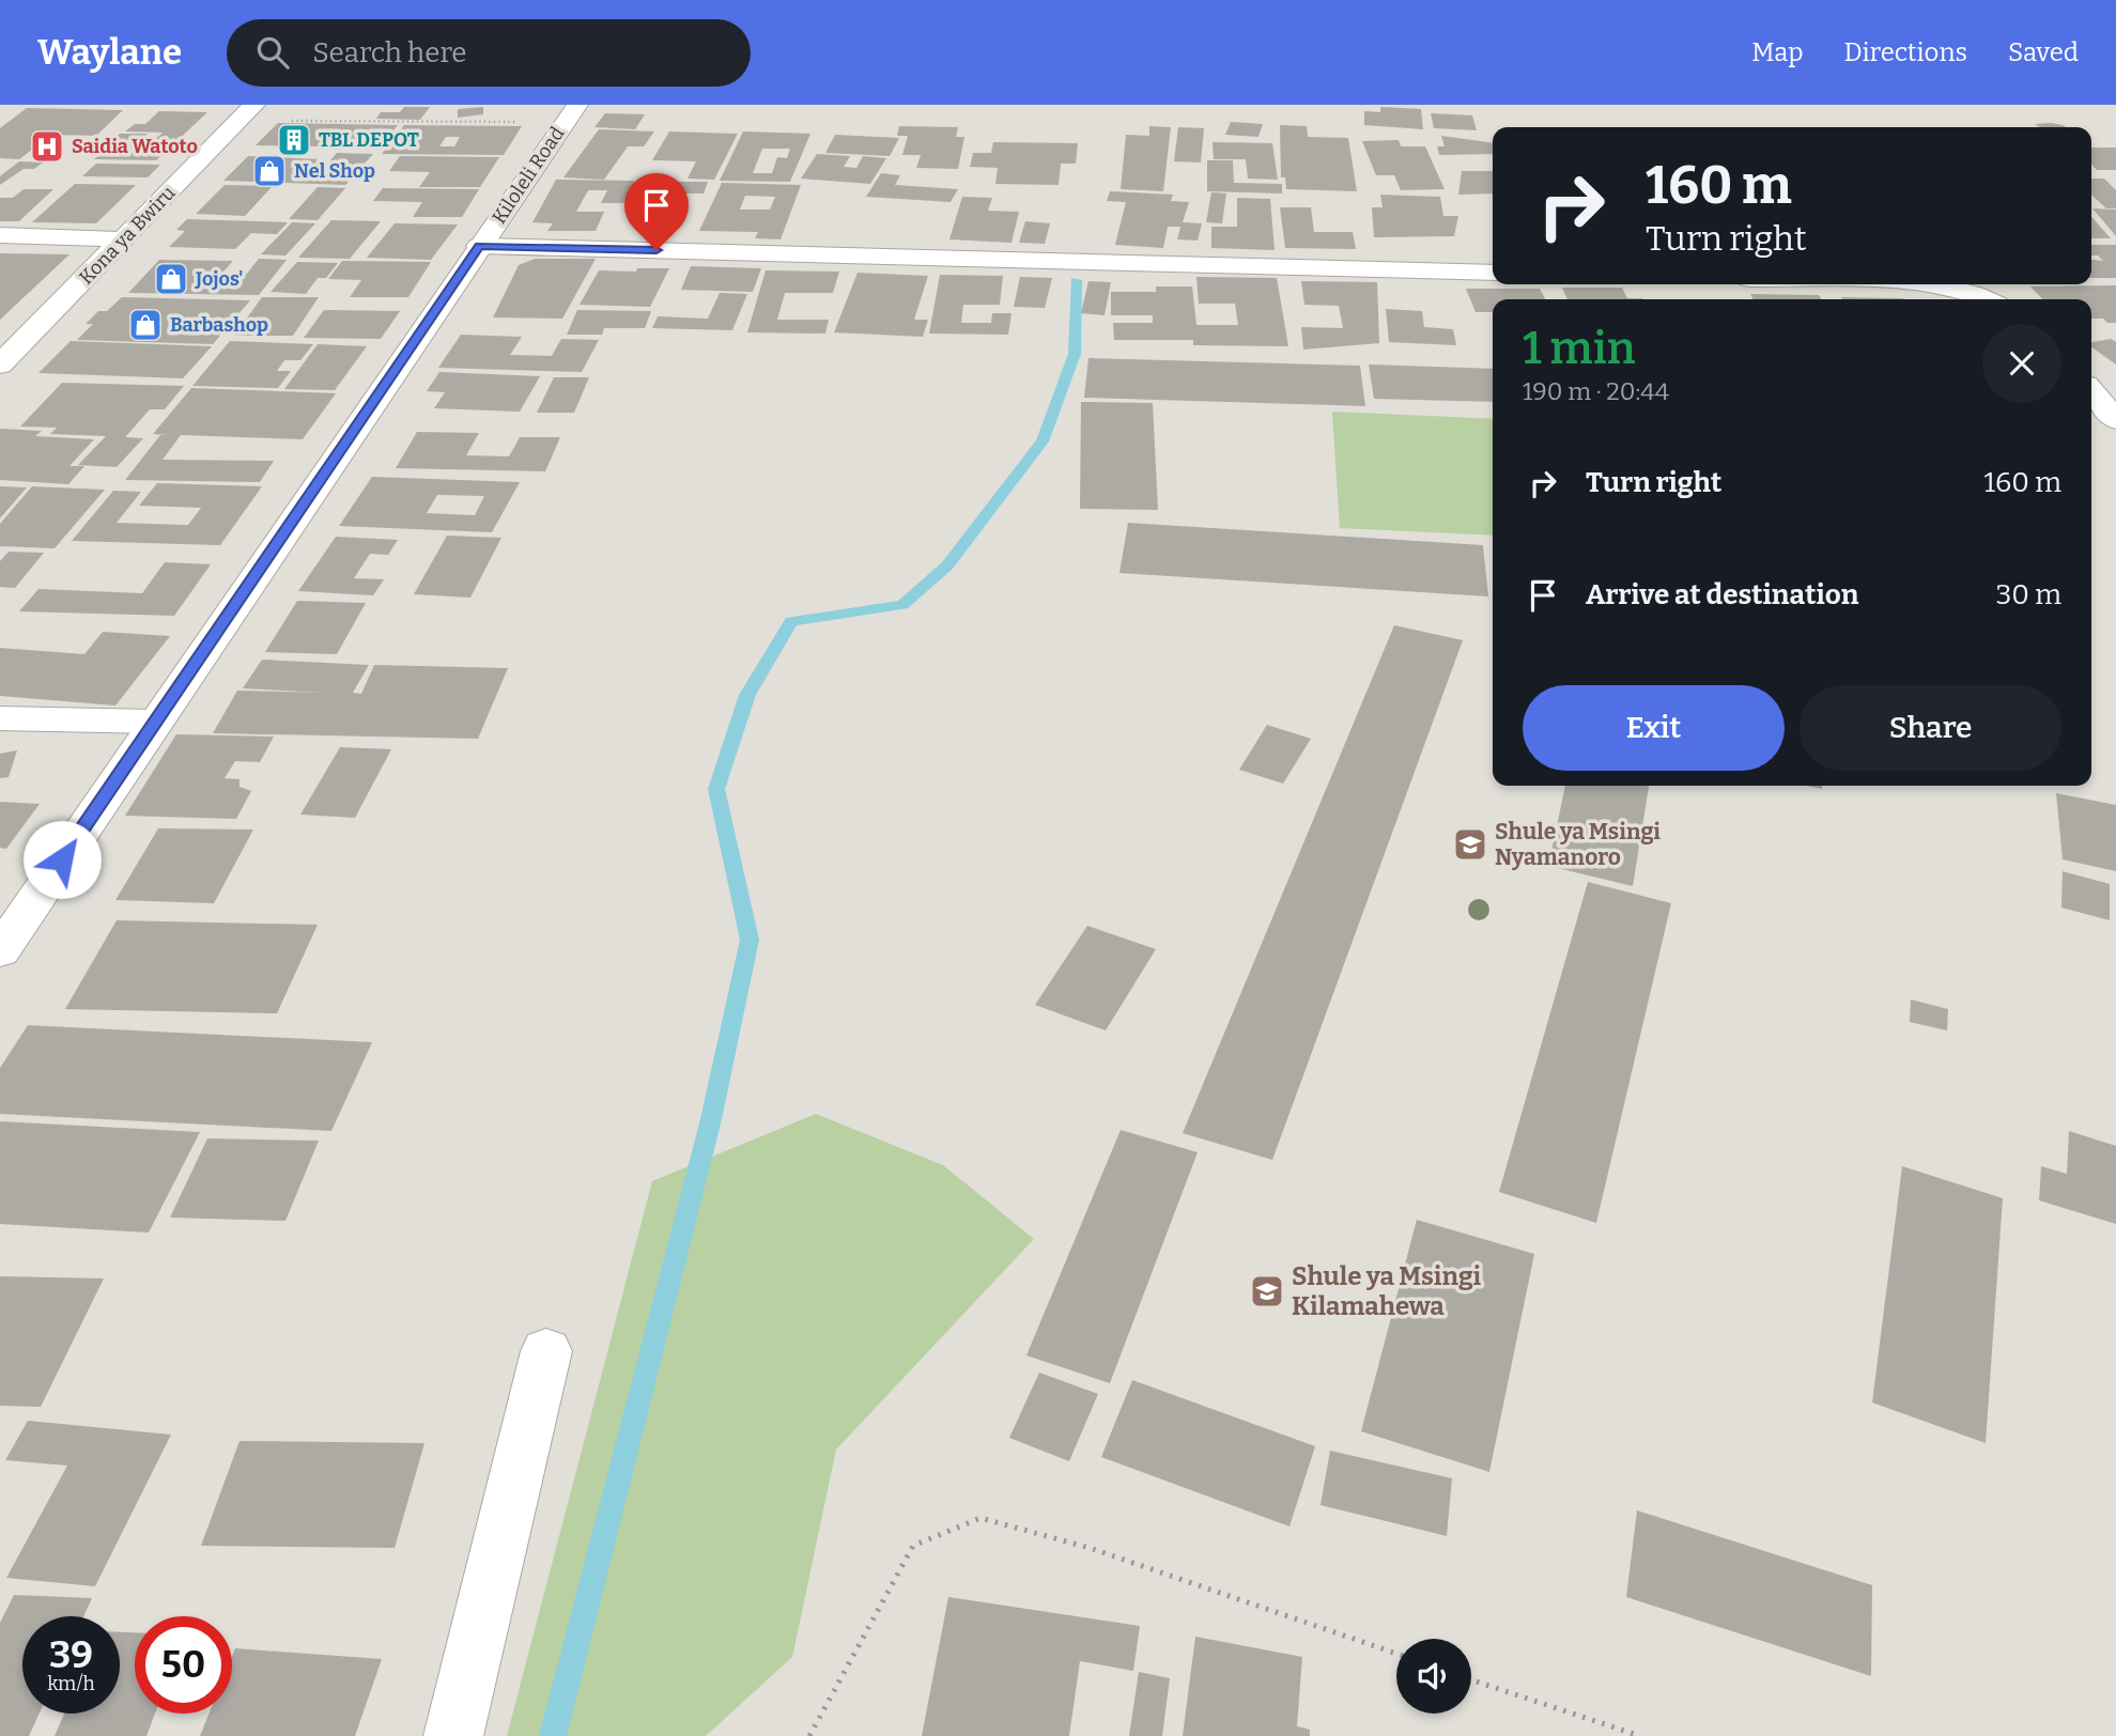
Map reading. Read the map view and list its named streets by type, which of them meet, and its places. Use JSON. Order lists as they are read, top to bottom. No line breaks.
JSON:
{"streets":{"street":["Kiloleli Road","Kona ya Bwiru"]},"places":{"building":["TBL DEPOT"],"hospital":["Saidia Watoto"],"shop":["Nel Shop","Jojos'","Barbashop"],"school or university":["Shule ya Msingi Nyamanoro","Shule ya Msingi Kilamahewa"]},"page":{"header":"Waylane","search":"Search here","nav":["Map","Directions","Saved"],"turn":["160 m","Turn right"],"heading":["1 min","190 m · 20:44"],"list":[{"name":"Turn right","value":"160 m"},{"name":"Arrive at destination","value":"30 m"}],"buttons":["Exit","Share"],"speed":"39 km/h","limit":"50"}}
